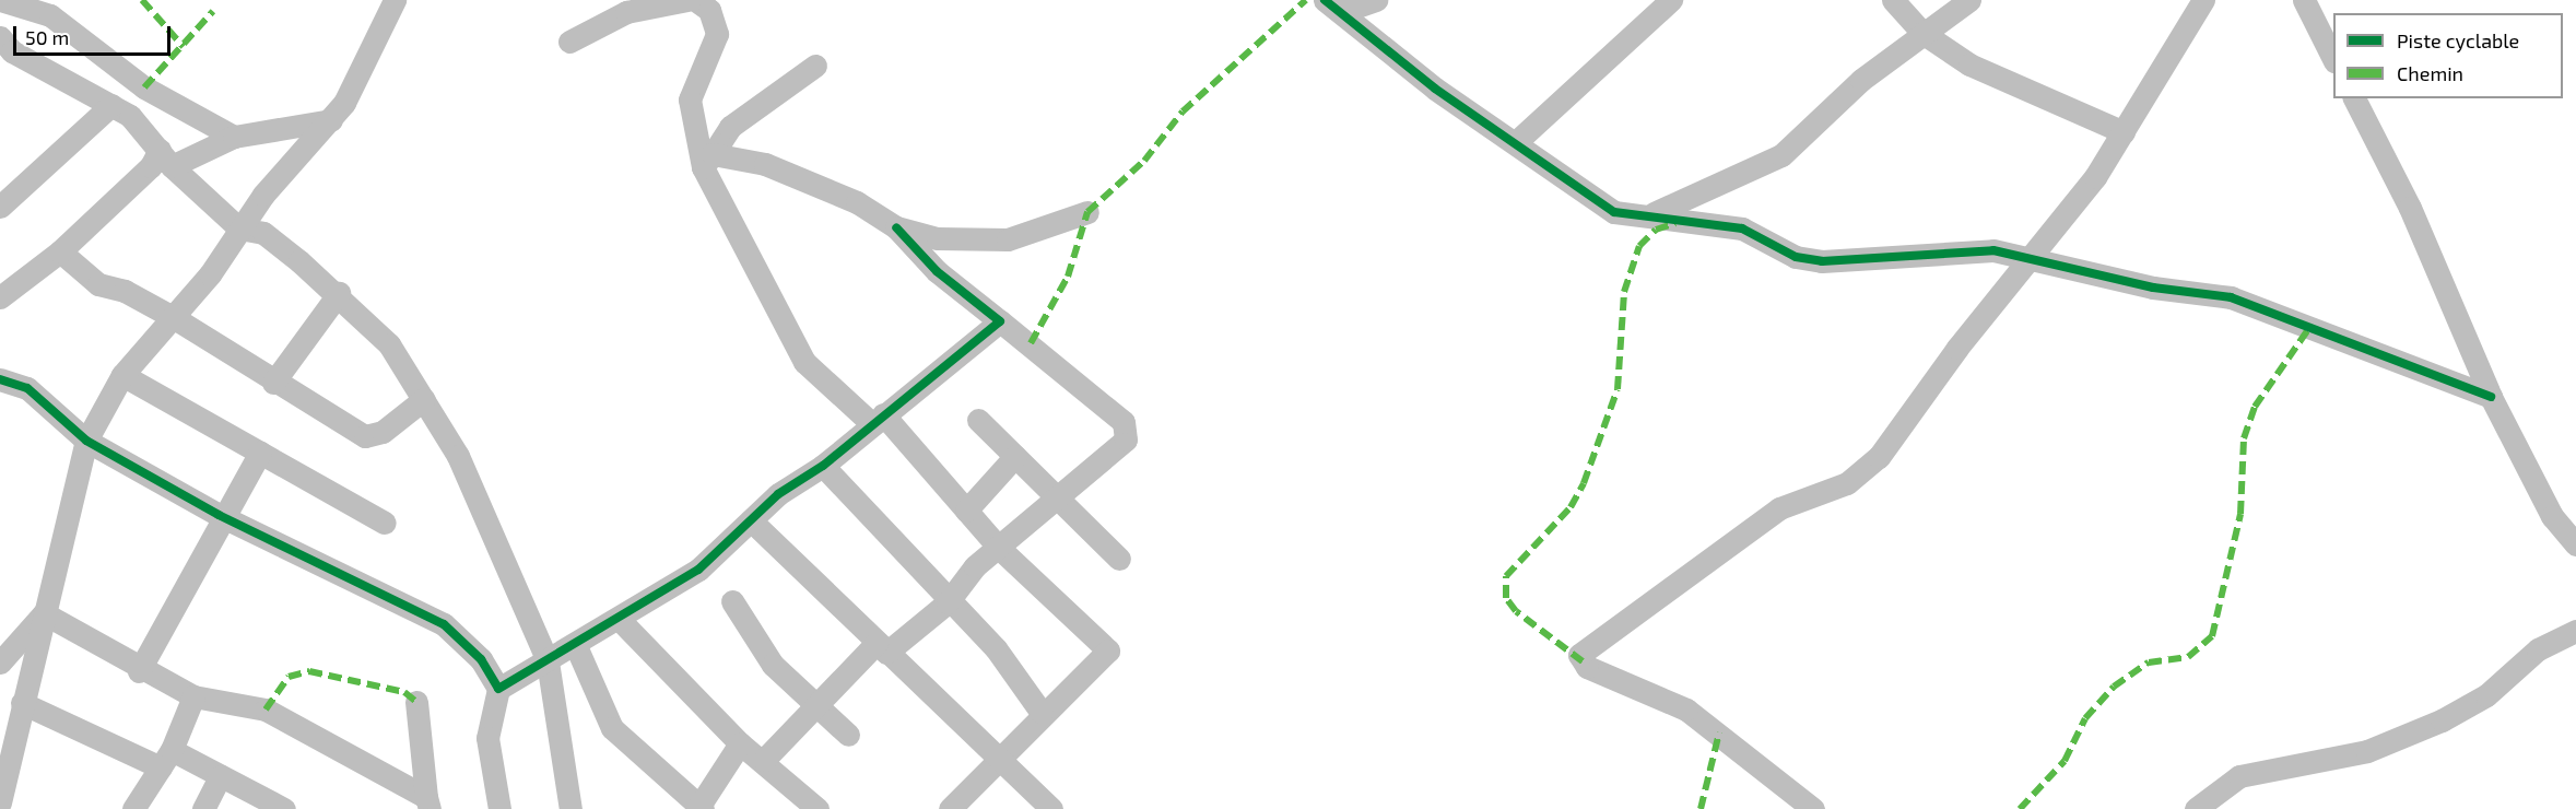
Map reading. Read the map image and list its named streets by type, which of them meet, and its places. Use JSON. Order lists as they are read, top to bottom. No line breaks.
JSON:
{"legend":["Piste cyclable","Chemin"],"scale_bar":"50 m"}
